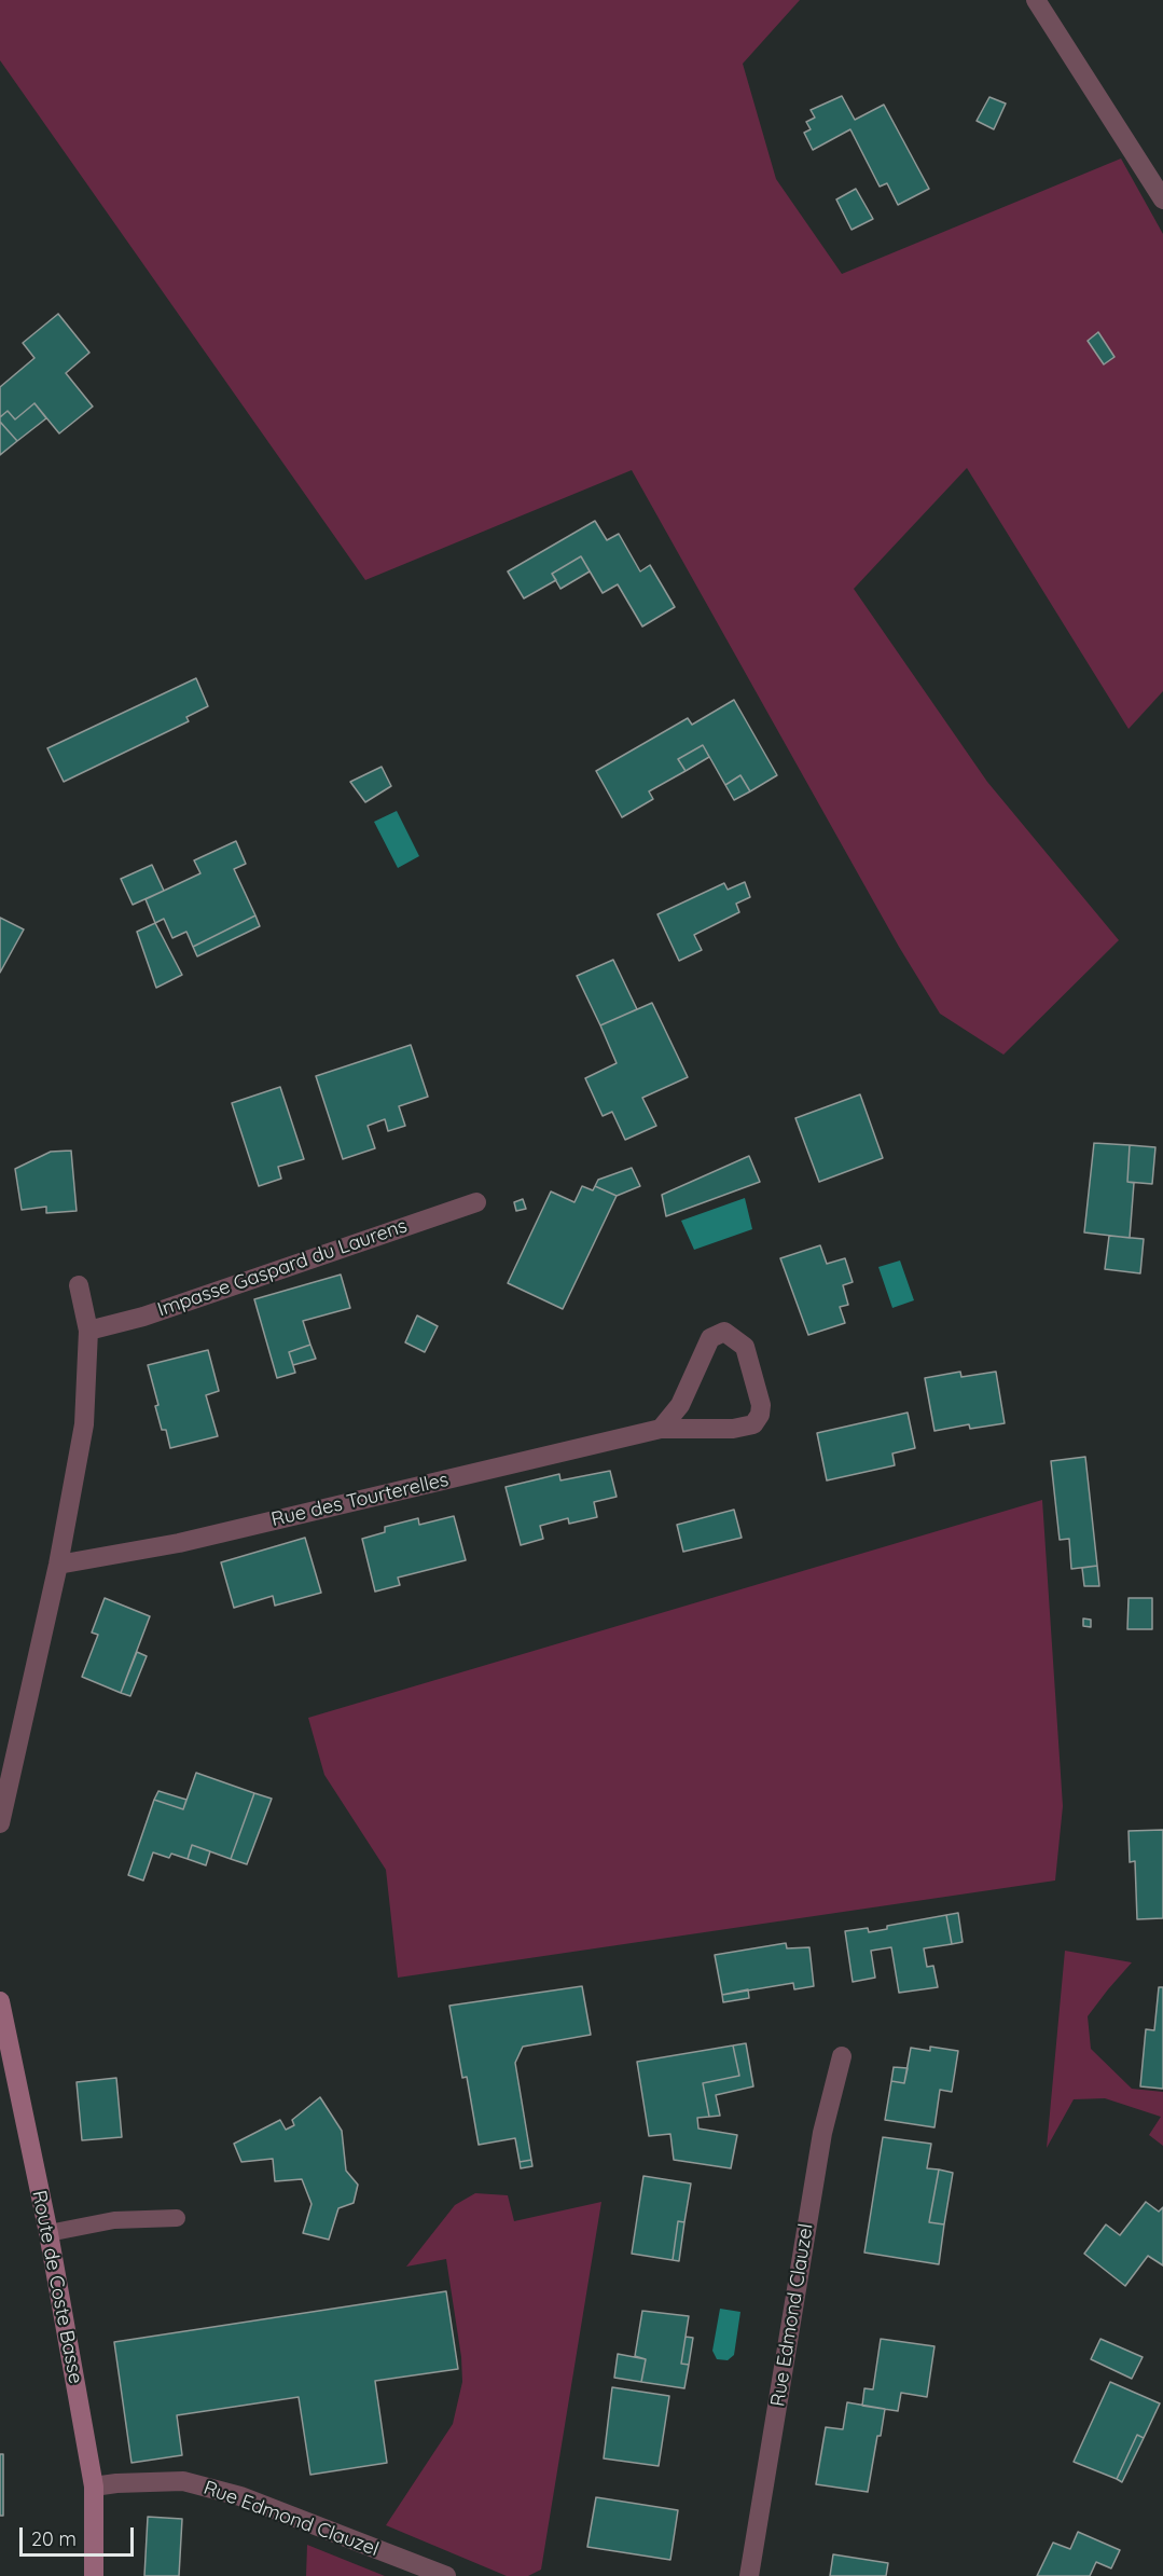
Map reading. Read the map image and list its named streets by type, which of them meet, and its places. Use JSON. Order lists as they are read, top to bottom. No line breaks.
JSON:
{"streets":{"street":["Impasse Gaspard du Laurens","Rue des Tourterelles","Route de Coste Basse","Rue Edmond Clauzel"]},"crossings":[["Route de Coste Basse","Rue Edmond Clauzel"]],"scale_bar":"20 m"}
